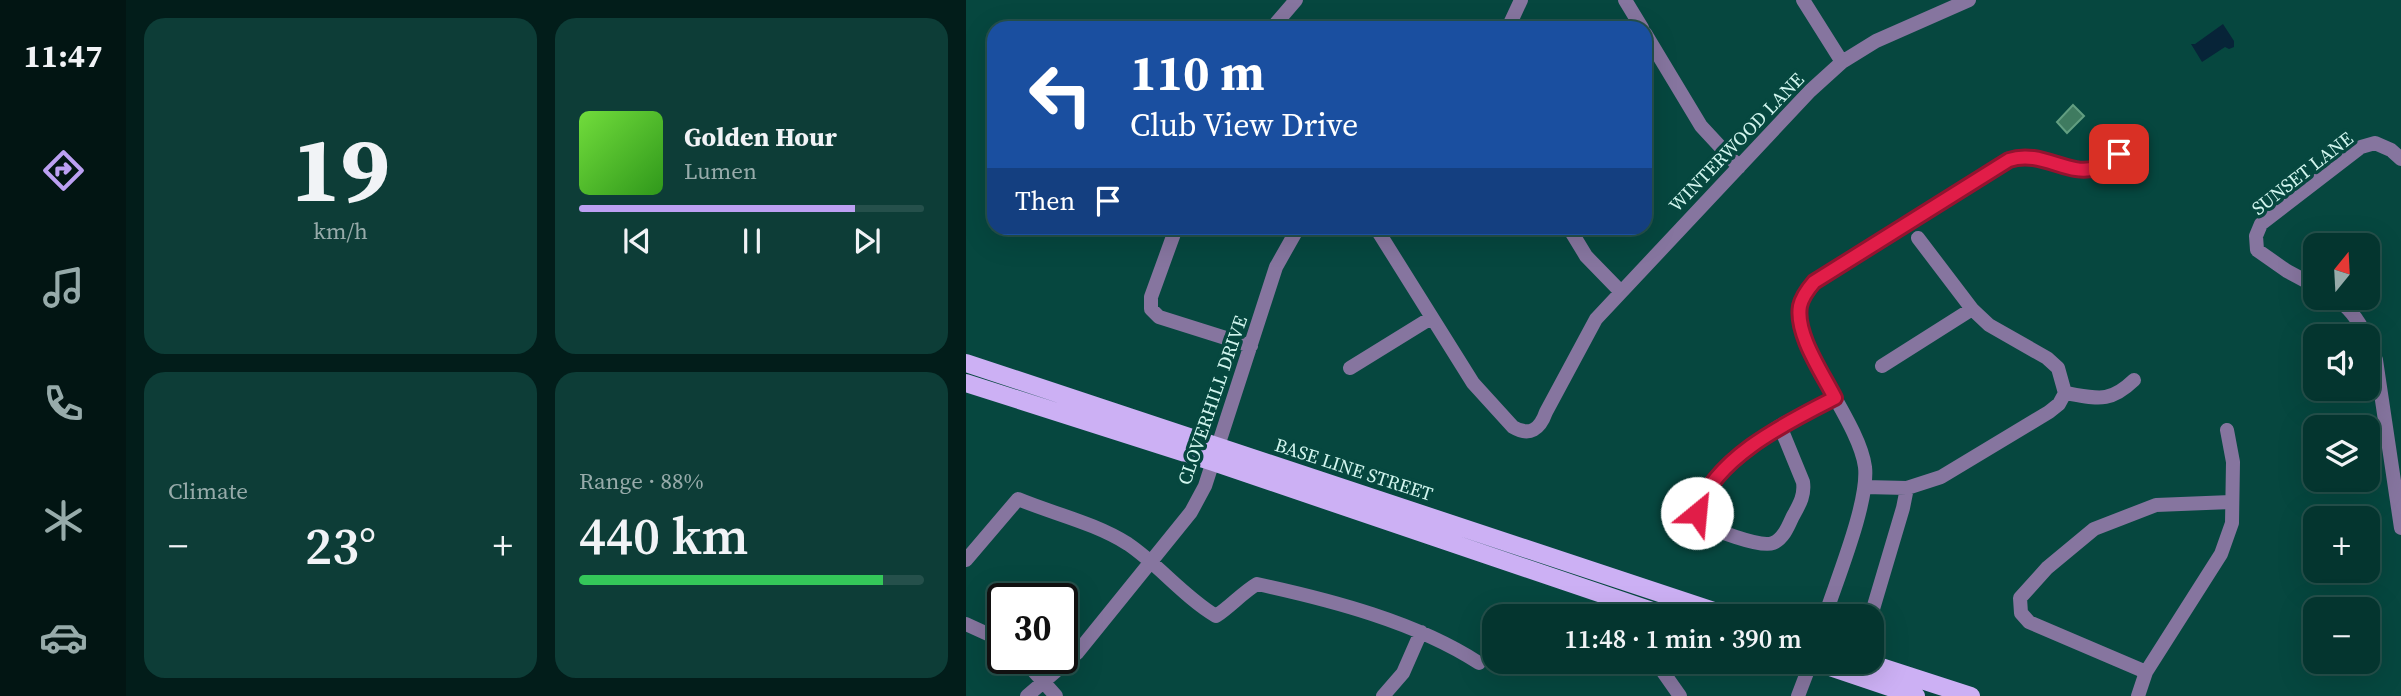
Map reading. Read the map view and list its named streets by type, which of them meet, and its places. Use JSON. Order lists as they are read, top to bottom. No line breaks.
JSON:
{"streets":{"main road":["BASE LINE STREET"],"street":["WINTERWOOD LANE","SUNSET LANE","CLOVERHILL DRIVE"]},"crossings":[["CLOVERHILL DRIVE","BASE LINE STREET"]],"north":"top","page":{"tabs":"11:47","tile":[["19","km/h"],"Climate",["Range · 88%","440 km"]],"turn":["110 m","Club View Drive"],"song":["Golden Hour","Lumen"],"then":"Then","map_buttons":["+","−"],"heat":["−","23°","+"],"limit":"30","trip":"11:48 · 1 min · 390 m"}}
